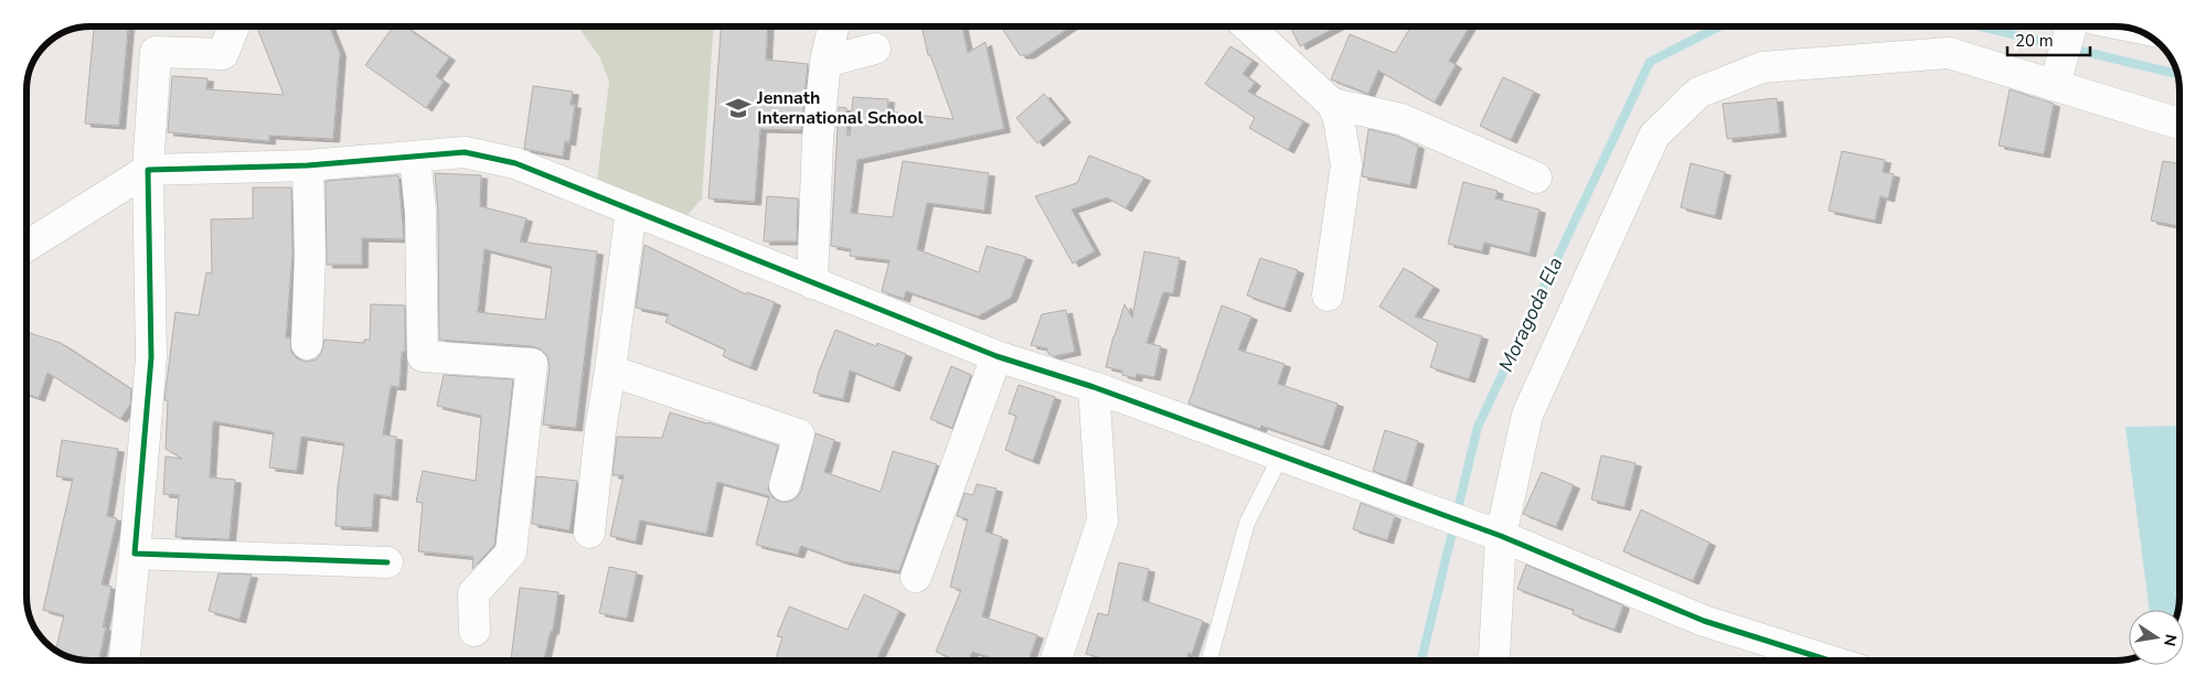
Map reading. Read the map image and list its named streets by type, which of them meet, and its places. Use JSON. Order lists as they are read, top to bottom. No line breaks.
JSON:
{"water":["Moragoda Ela"],"places":{"school or university":["Jennath International School"]},"scale_bar":"20 m","north":"right"}
